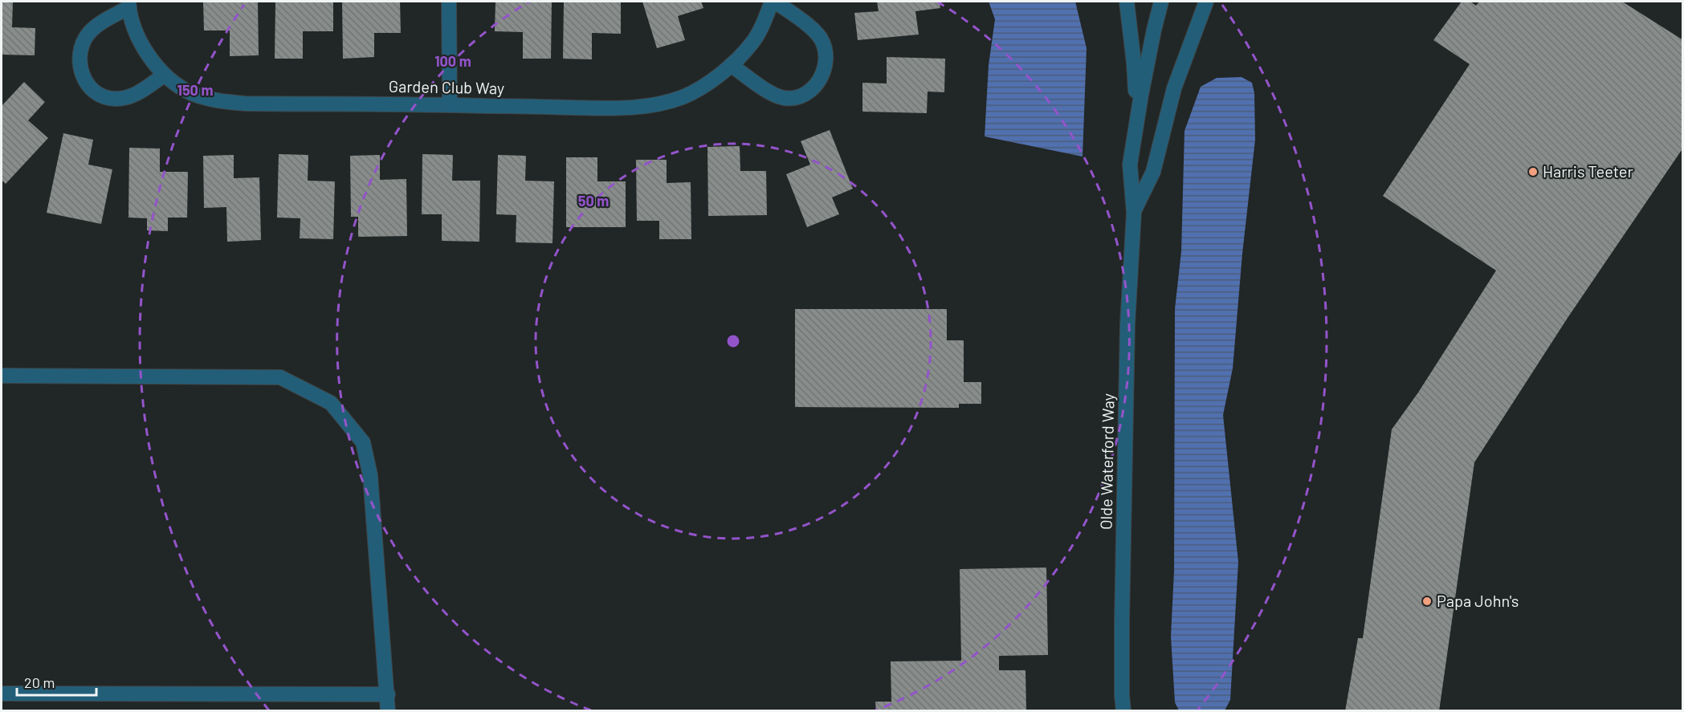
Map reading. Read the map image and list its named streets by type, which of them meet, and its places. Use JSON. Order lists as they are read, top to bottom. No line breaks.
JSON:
{"streets":{"street":["Garden Club Way","Olde Waterford Way"]},"places":["Harris Teeter","Papa John's"],"scale_bar":"20 m","rings":["100 m","150 m","50 m"]}
